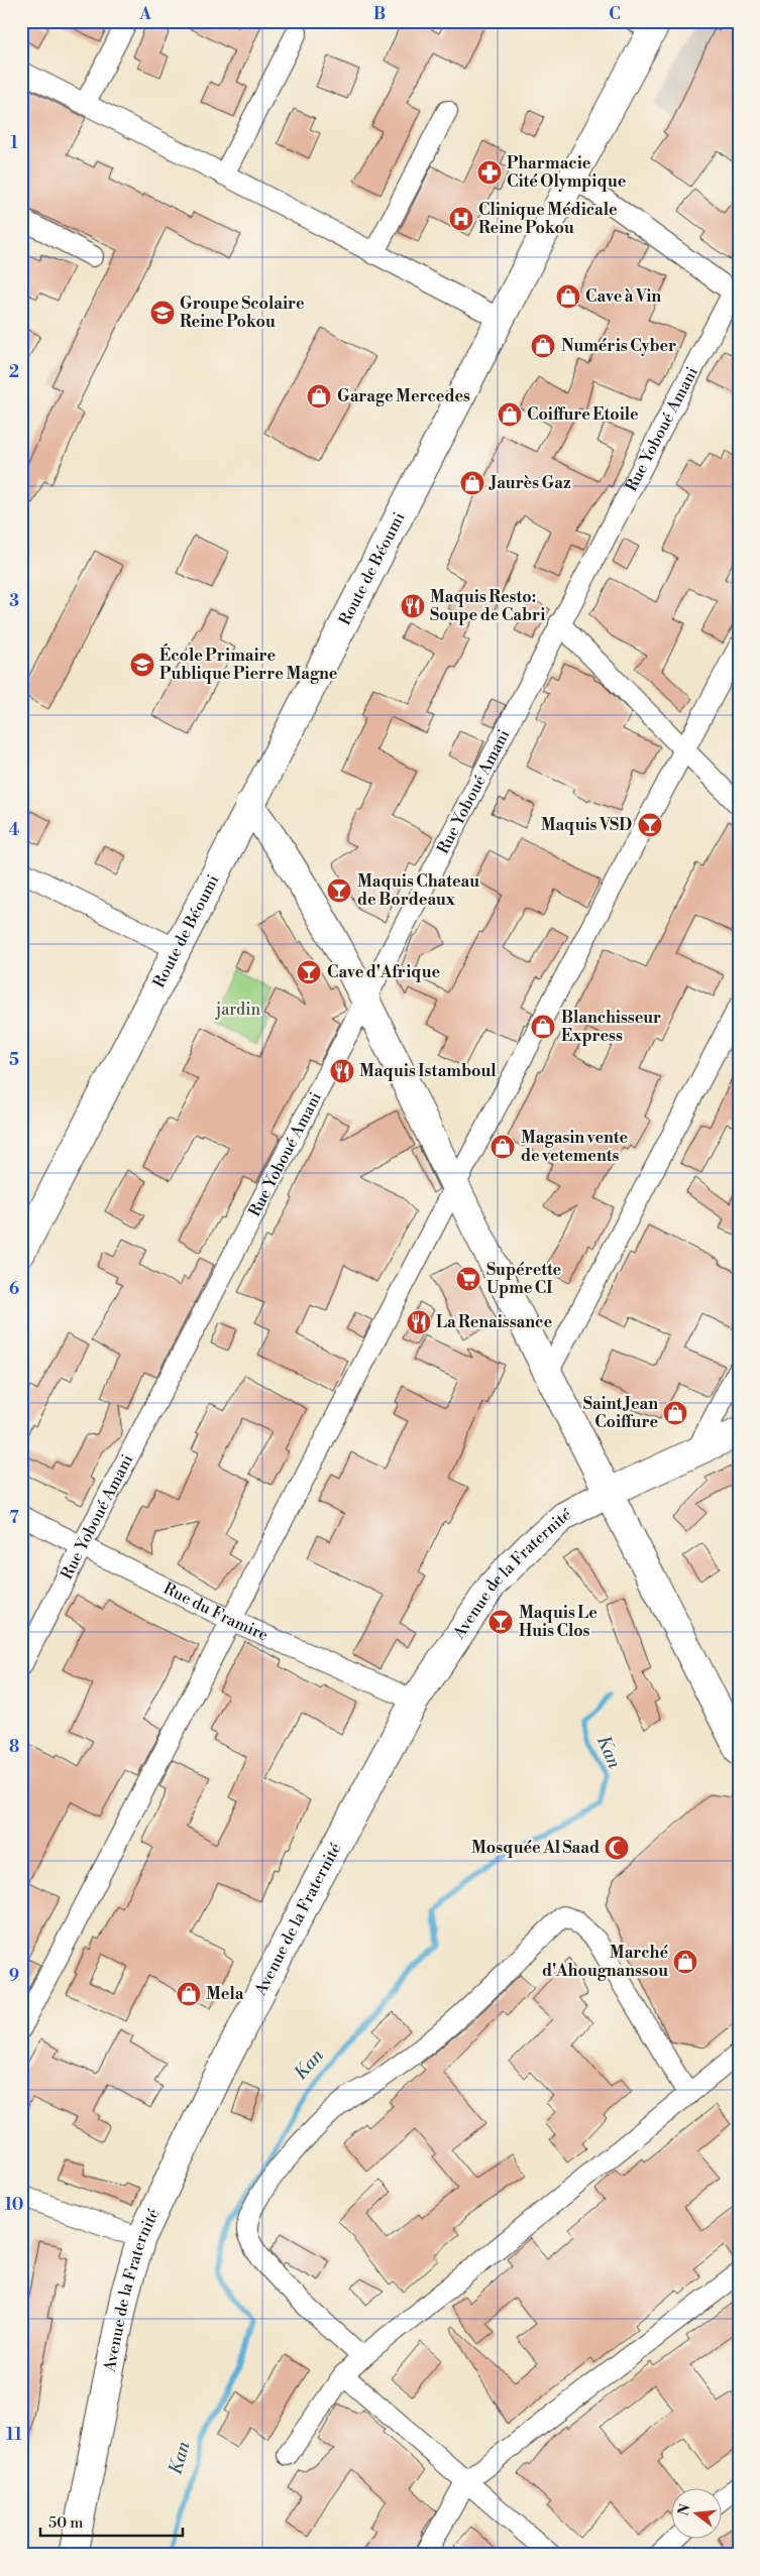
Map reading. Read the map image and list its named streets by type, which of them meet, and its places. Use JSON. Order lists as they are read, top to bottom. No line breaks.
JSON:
{"streets":{"street":["Rue Yoboué Amani","Route de Béoumi","Avenue de la Fraternité","Rue du Framire"]},"crossings":[["Rue Yoboué Amani","Rue du Framire"],["Avenue de la Fraternité","Rue du Framire"]],"water":["Kan"],"parks":["jardin"],"places":{"pharmacy":["Pharmacie Cité Olympique"],"hospital":["Clinique Médicale Reine Pokou"],"shop":["Cave à Vin","Numéris Cyber","Garage Mercedes","Coiffure Etoile","Jaurès Gaz","Blanchisseur Express","Magasin vente de vetements","Saint Jean Coiffure","Marché d'Ahougnanssou","Mela"],"school or university":["Groupe Scolaire Reine Pokou","École Primaire Publique Pierre Magne"],"restaurant":["Maquis Resto: Soupe de Cabri","Maquis Istamboul","La Renaissance"],"bar":["Maquis VSD","Maquis Chateau de Bordeaux","Cave d'Afrique","Maquis Le Huis Clos"],"supermarket":["Supérette Upme CI"],"mosque":["Mosquée Al Saad"]},"scale_bar":"50 m","north":"left","grid":{"columns":["A","B","C"],"rows":["1","2","3","4","5","6","7","8","9","10","11"]}}
